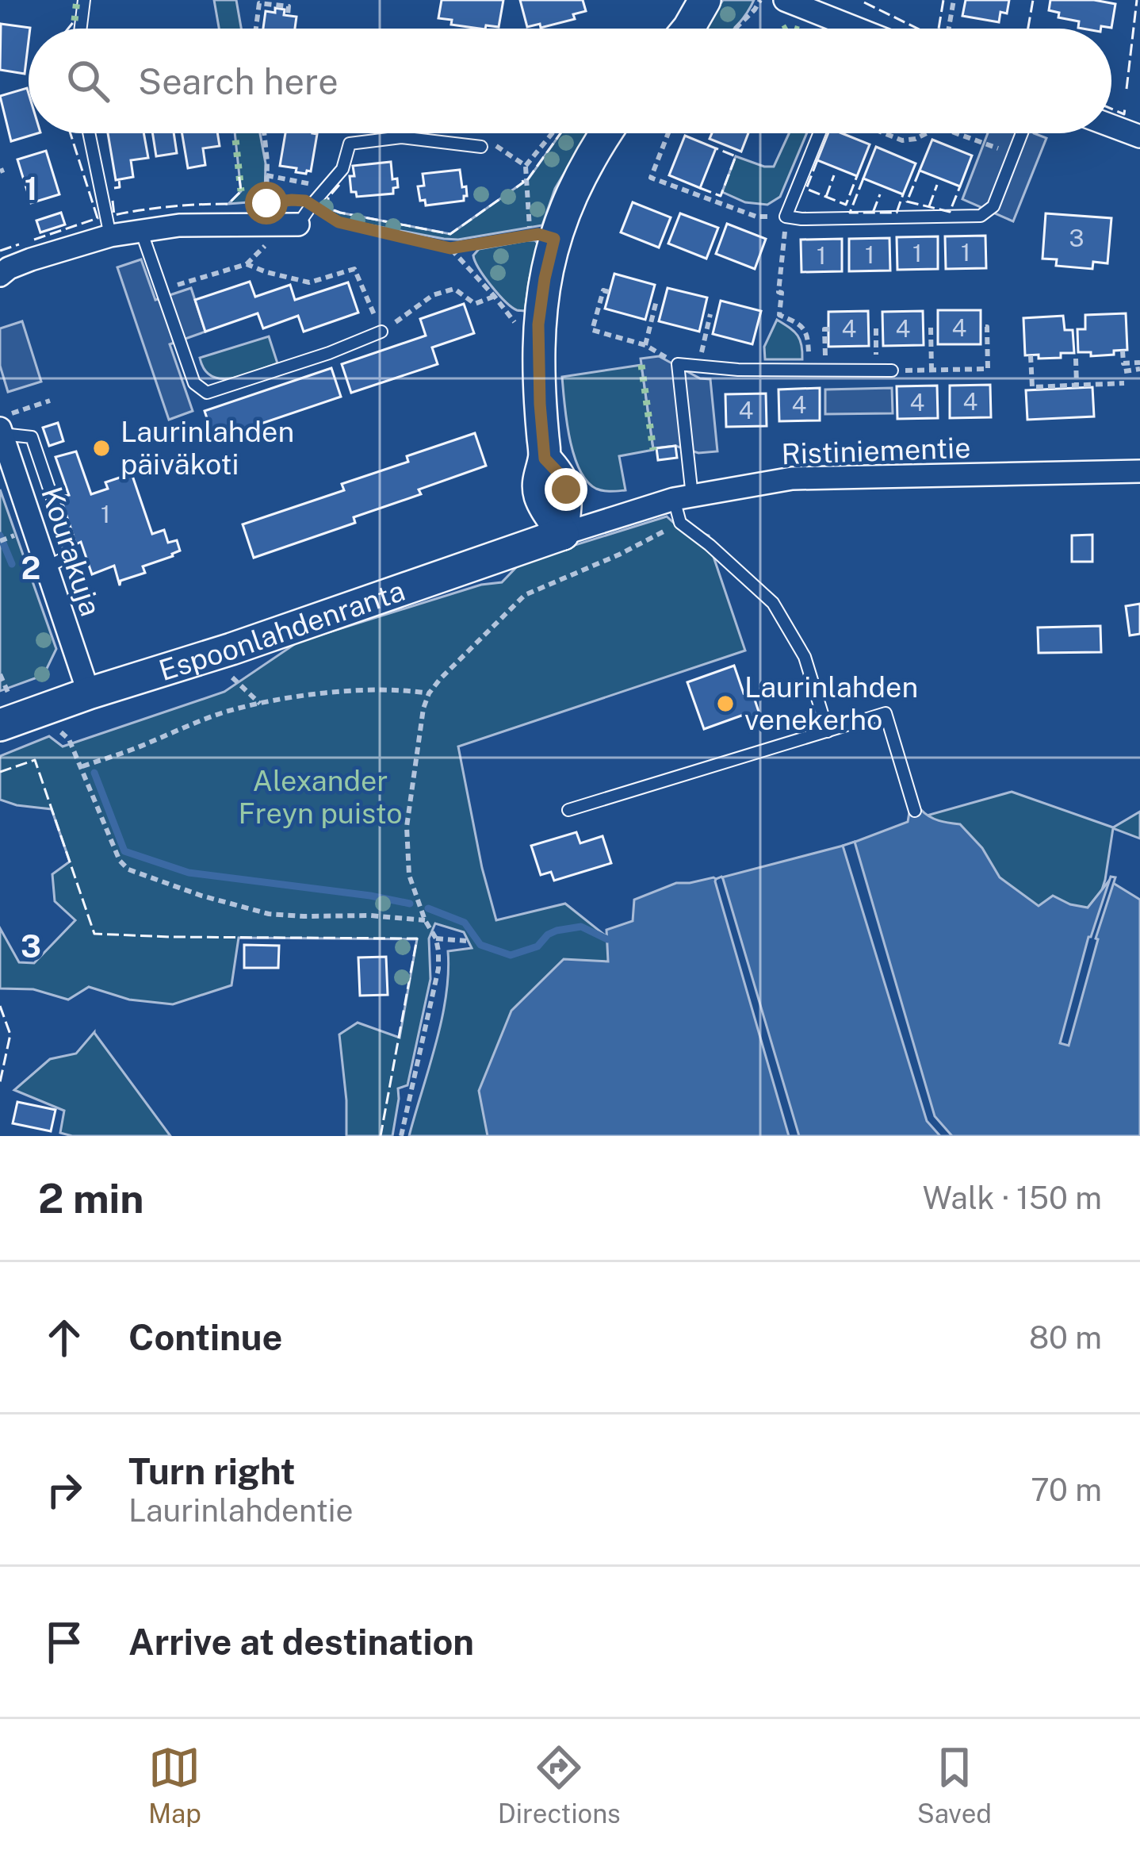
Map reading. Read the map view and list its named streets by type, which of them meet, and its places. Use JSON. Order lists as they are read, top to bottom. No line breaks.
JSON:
{"streets":{"street":["Ristiniementie","Kourakuja","Espoonlahdenranta"]},"crossings":[["Ristiniementie","Espoonlahdenranta"],["Kourakuja","Espoonlahdenranta"]],"parks":["Alexander Freyn puisto"],"places":["Laurinlahden päiväkoti","Laurinlahden venekerho"],"house_numbers":["3","1","1","1","1","4","4","4","4","4","4","4","1"],"page":{"search":"Search here","heading":["2 min","Walk · 150 m"],"list":[["Continue","80 m"],["Turn right","Laurinlahdentie","70 m"],"Arrive at destination"],"nav":["Map","Directions","Saved"]},"grid":{"rows":["1","2","3"]}}
